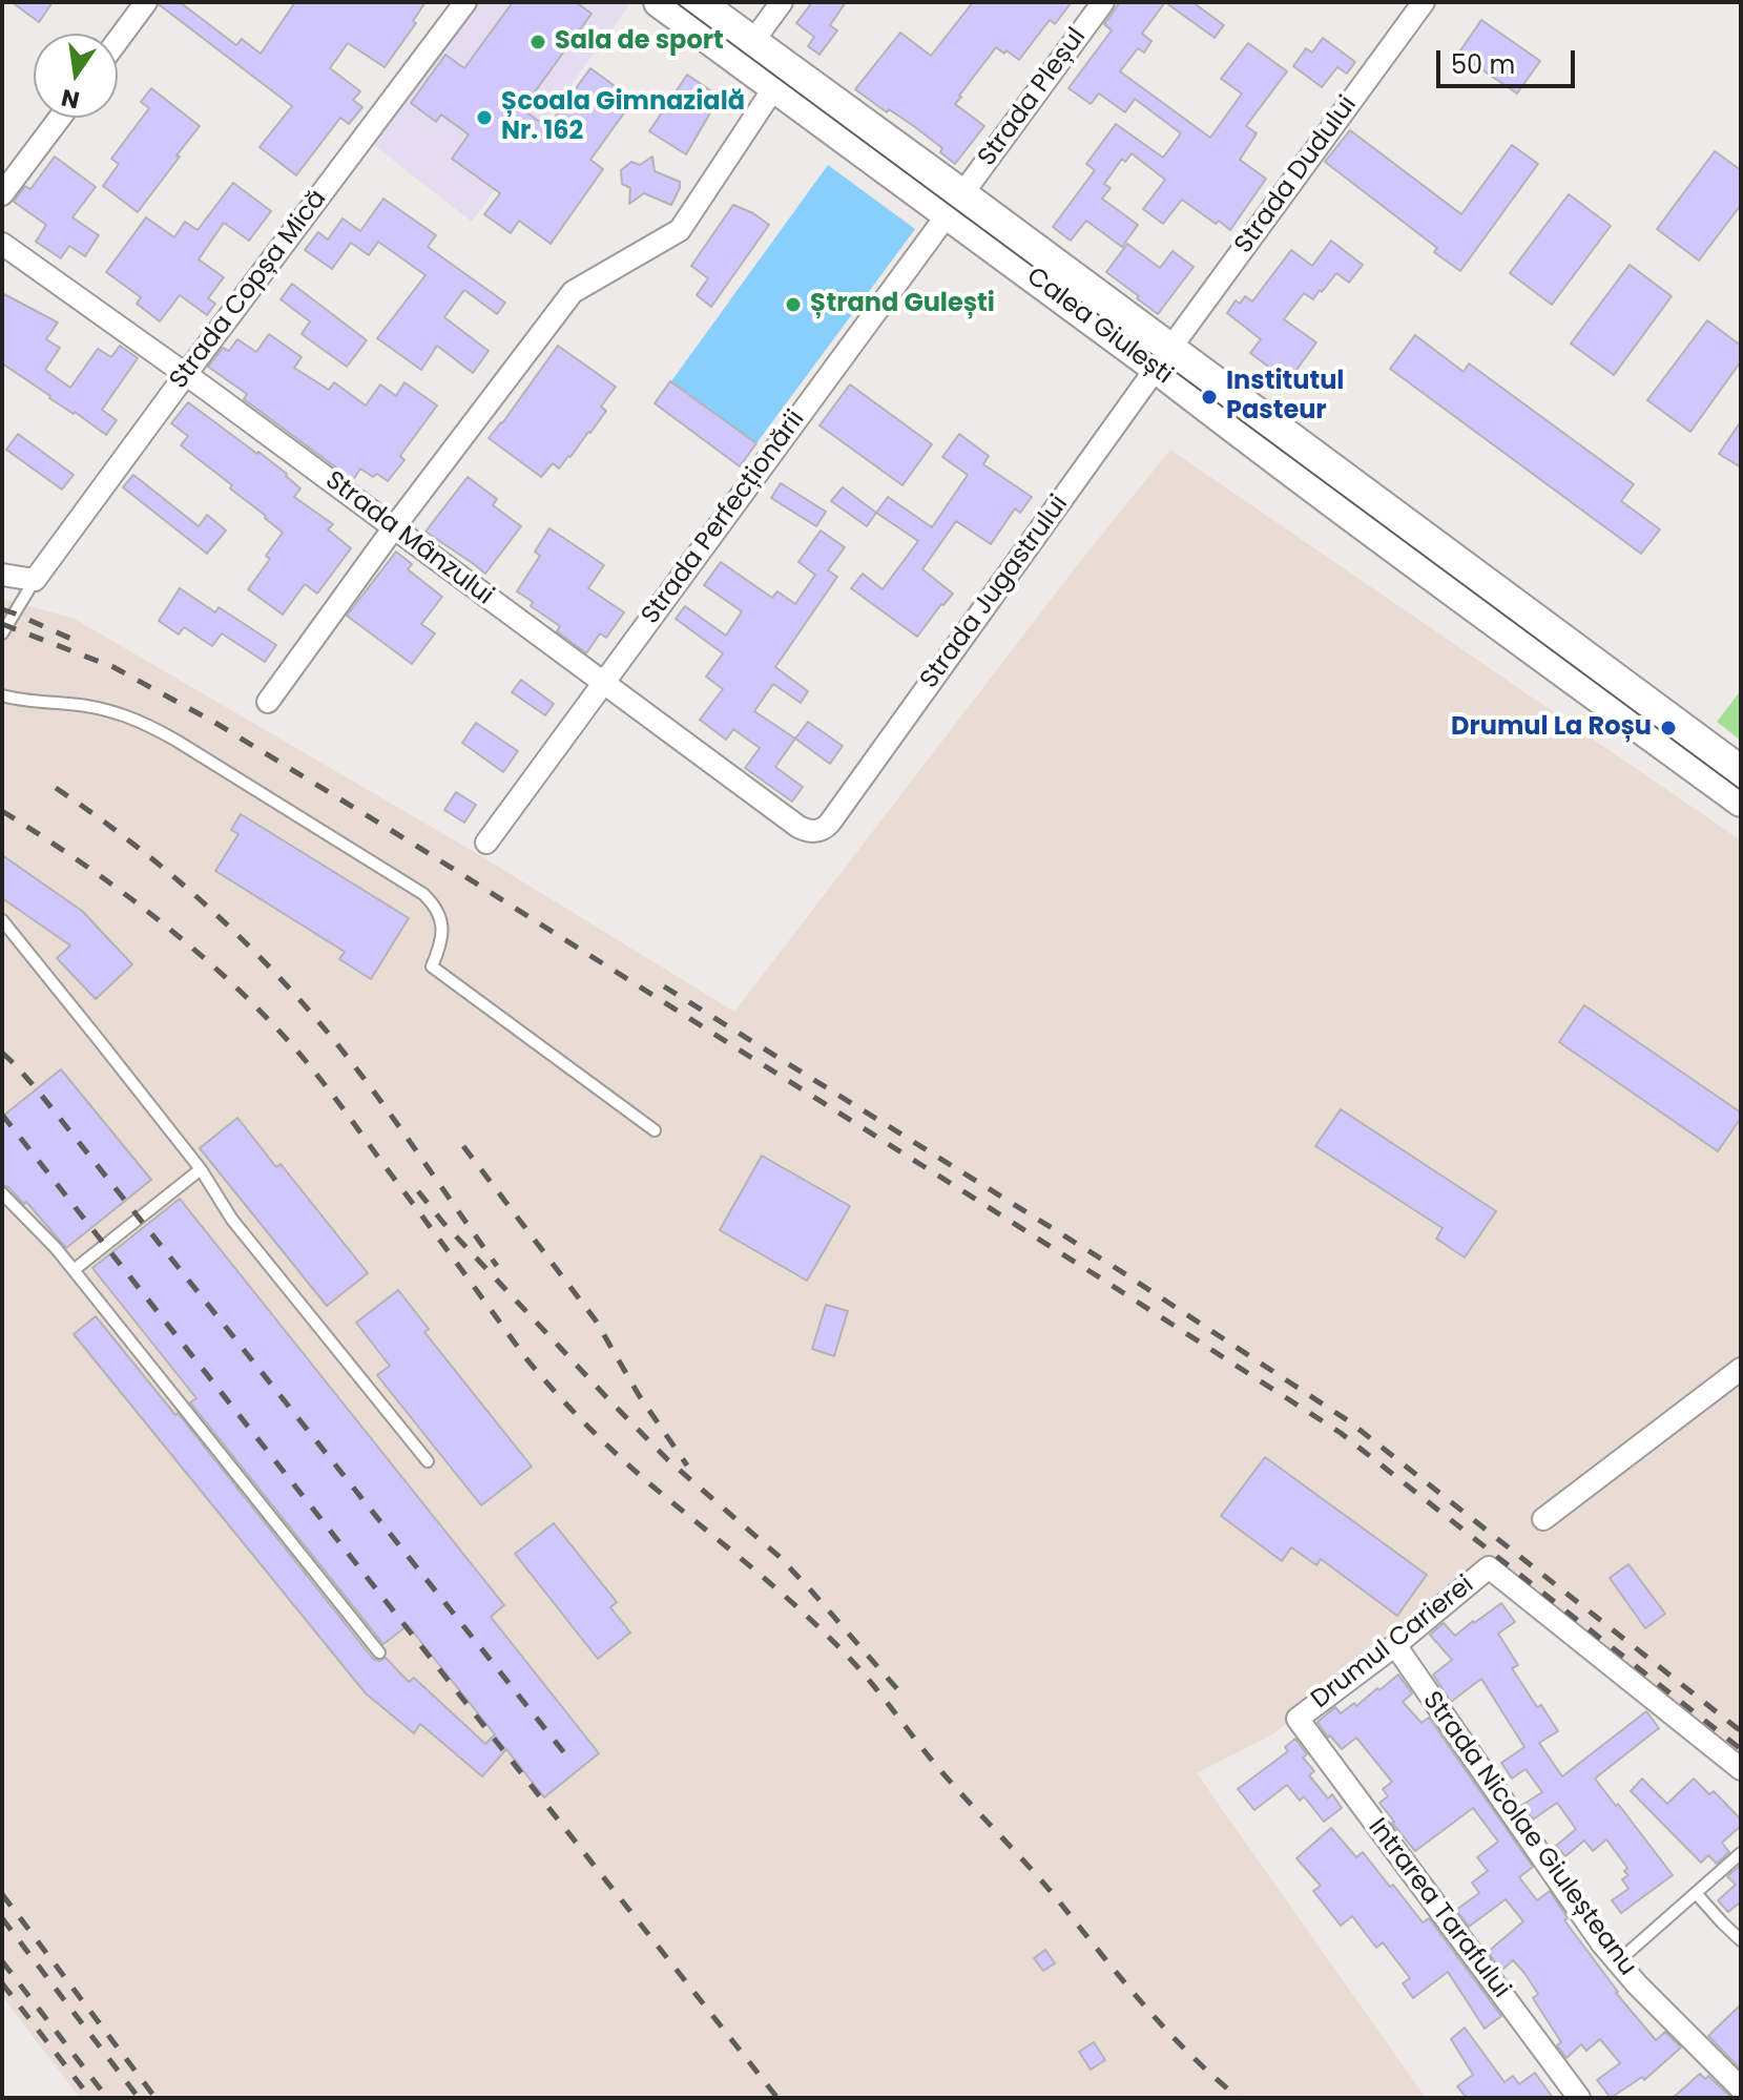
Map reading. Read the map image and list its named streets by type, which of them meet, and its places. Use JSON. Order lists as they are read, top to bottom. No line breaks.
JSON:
{"streets":{"main road":["Calea Giulești"],"street":["Strada Pleșul","Strada Dudului","Strada Copșa Mică","Strada Perfecționării","Strada Mânzului","Strada Jugastrului","Drumul Carierei","Strada Nicolae Giuleșteanu","Intrarea Tarafului"]},"crossings":[["Strada Pleșul","Calea Giulești"],["Strada Pleșul","Strada Perfecționării"],["Strada Dudului","Calea Giulești"],["Strada Dudului","Strada Jugastrului"],["Strada Copșa Mică","Strada Mânzului"],["Calea Giulești","Strada Perfecționării"],["Calea Giulești","Strada Jugastrului"],["Strada Perfecționării","Strada Mânzului"],["Strada Mânzului","Strada Jugastrului"],["Drumul Carierei","Strada Nicolae Giuleșteanu"],["Drumul Carierei","Intrarea Tarafului"]],"places":["Sala de sport","Școala Gimnazială Nr. 162","Ștrand Gulești","Institutul Pasteur","Drumul La Roșu"],"scale_bar":"50 m","north":"bottom"}
